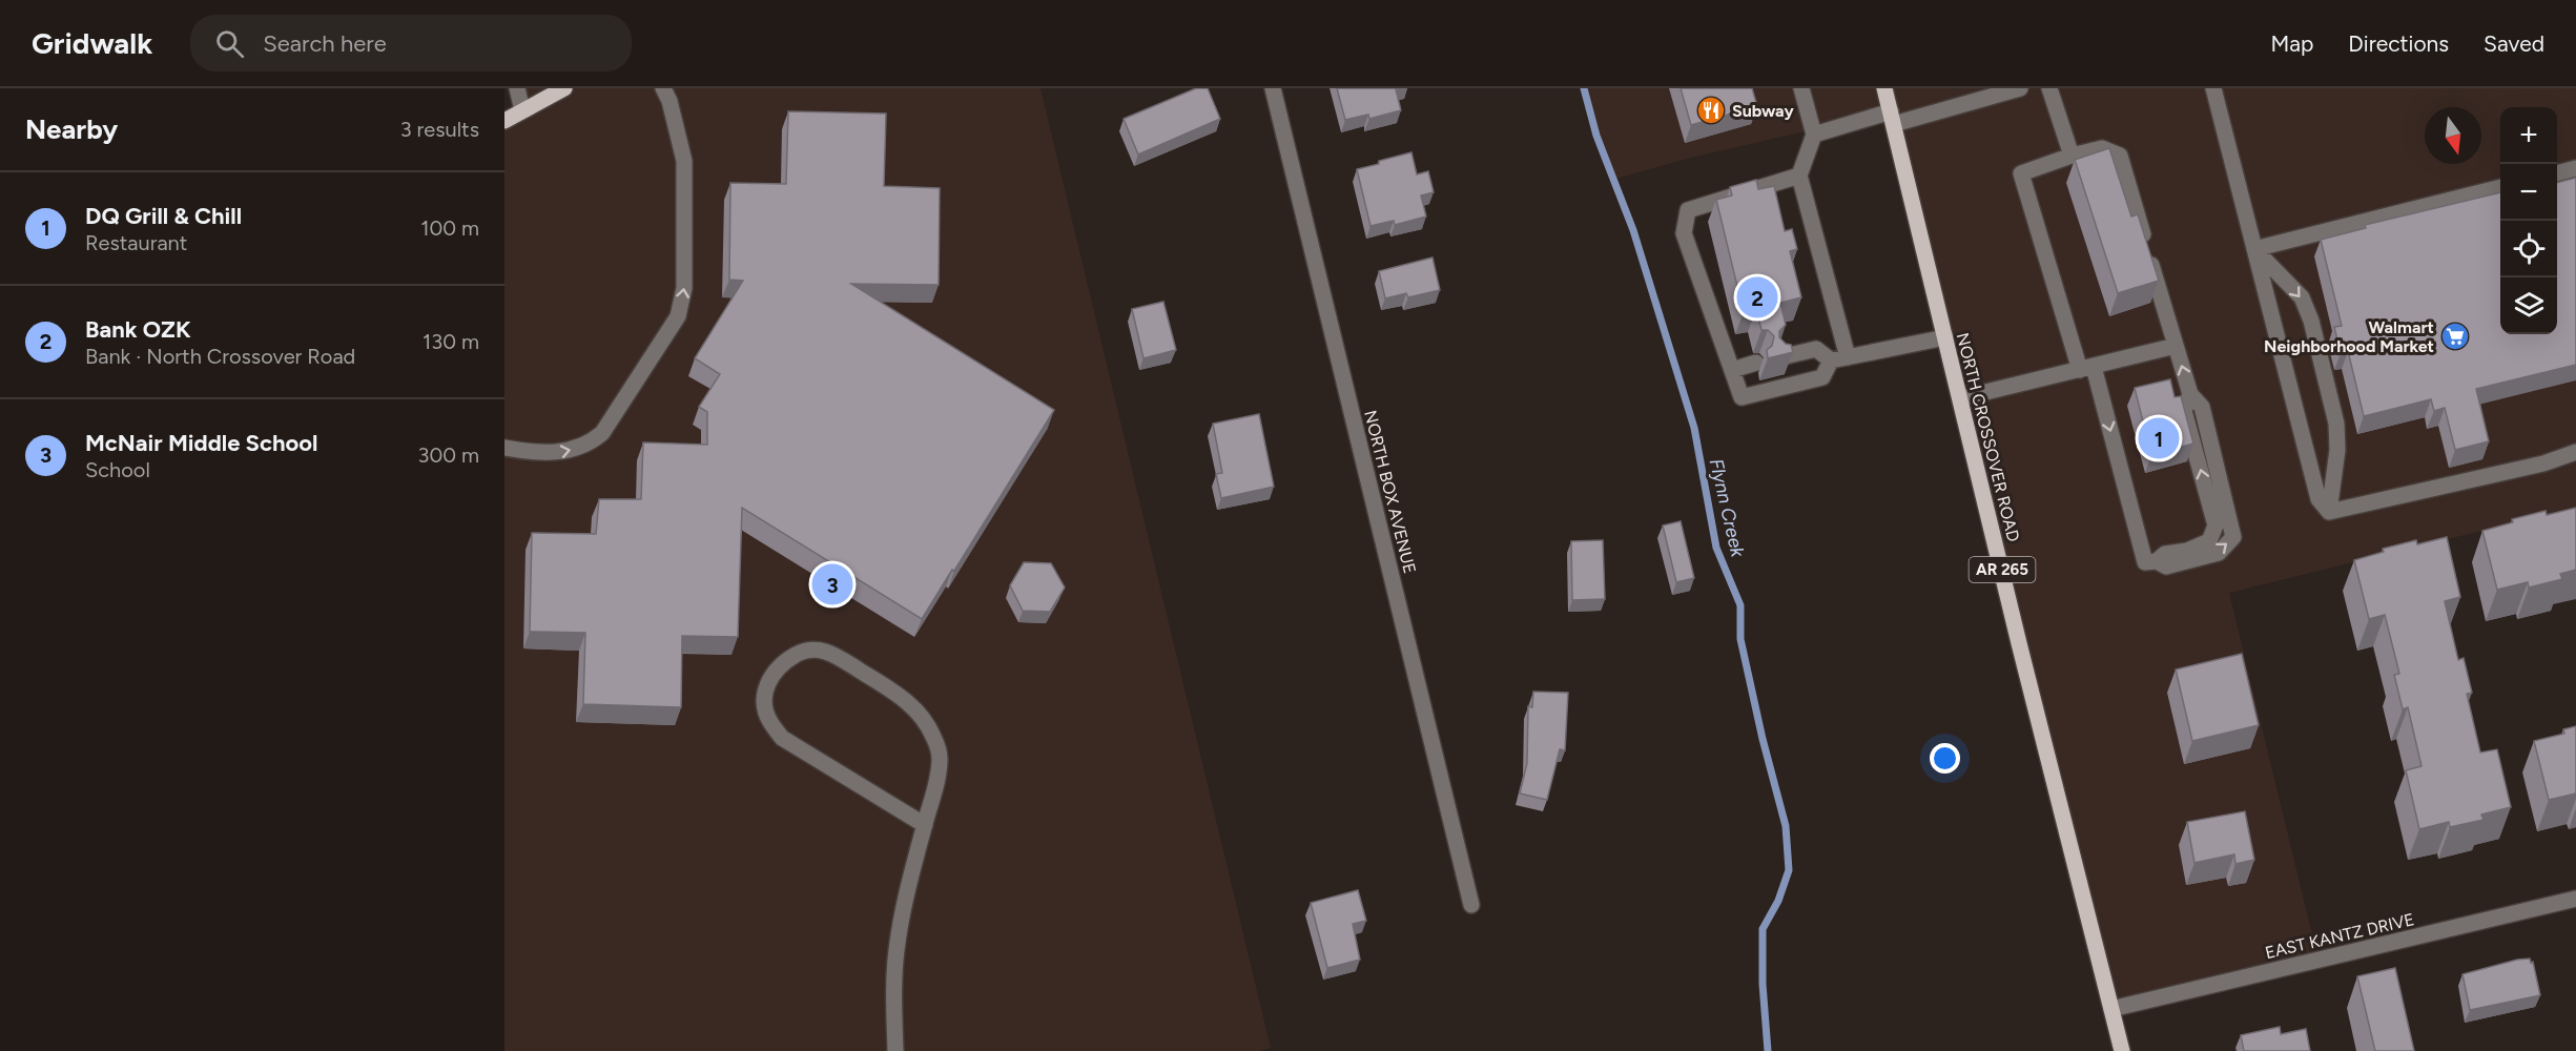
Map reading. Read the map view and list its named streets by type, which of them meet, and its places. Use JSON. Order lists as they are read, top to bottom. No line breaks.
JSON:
{"streets":{"main road":["NORTH CROSSOVER ROAD","AR 265"],"street":["NORTH BOX AVENUE","EAST KANTZ DRIVE"]},"crossings":[["NORTH CROSSOVER ROAD","EAST KANTZ DRIVE"]],"water":["Flynn Creek"],"places":{"restaurant":["Subway"],"supermarket":["Walmart Neighborhood Market"]},"north":"bottom","page":{"header":"Gridwalk","search":"Search here","nav":["Map","Directions","Saved"],"heading":["Nearby","3 results"],"map_buttons":["+","−"],"list":[{"mark":"1","name":"DQ Grill & Chill","note":"Restaurant","value":"100 m"},{"mark":"2","name":"Bank OZK","note":"Bank · North Crossover Road","value":"130 m"},{"mark":"3","name":"McNair Middle School","note":"School","value":"300 m"}],"pins":["2","1","3"]}}
